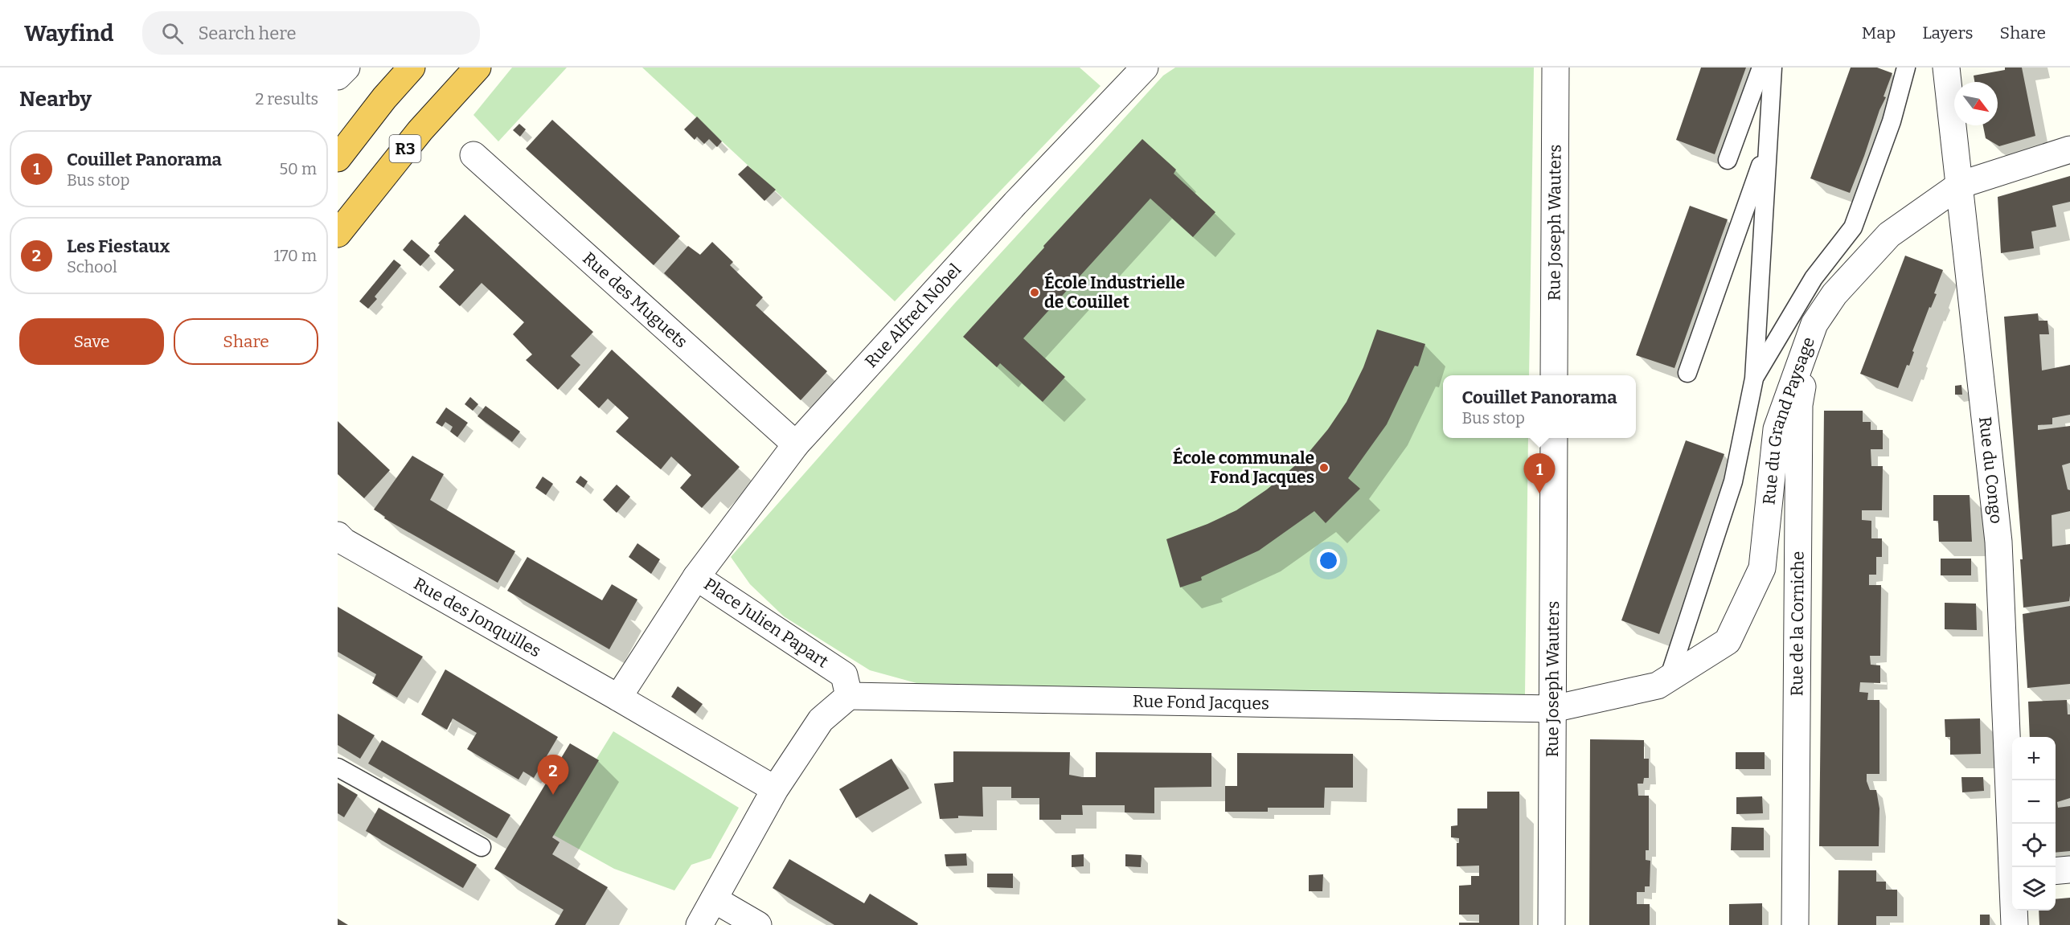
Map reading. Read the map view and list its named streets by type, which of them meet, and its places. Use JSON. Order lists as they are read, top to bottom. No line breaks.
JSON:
{"streets":{"highway":["R3"],"street":["Rue Joseph Wauters","Rue des Muguets","Rue Alfred Nobel","Rue du Grand Paysage","Rue du Congo","Rue des Jonquilles","Place Julien Papart","Rue de la Corniche","Rue Fond Jacques"]},"crossings":[["Rue Joseph Wauters","Rue du Grand Paysage"],["Rue Joseph Wauters","Rue Fond Jacques"],["Rue des Muguets","Rue Alfred Nobel"],["Rue Alfred Nobel","Place Julien Papart"],["Rue du Grand Paysage","Rue du Congo"],["Rue du Grand Paysage","Rue de la Corniche"],["Rue du Grand Paysage","Rue Fond Jacques"],["Rue des Jonquilles","Place Julien Papart"],["Place Julien Papart","Rue Fond Jacques"]],"places":["École Industrielle de Couillet","École communale Fond Jacques"],"north":"bottom right","page":{"header":"Wayfind","search":"Search here","nav":["Map","Layers","Share"],"heading":["Nearby","2 results"],"list":[{"mark":"1","name":"Couillet Panorama","note":"Bus stop","value":"50 m"},{"mark":"2","name":"Les Fiestaux","note":"School","value":"170 m"}],"buttons":["Save","Share"],"popup":["Couillet Panorama","Bus stop"],"pins":["1","2"],"map_buttons":["+","−"]}}
